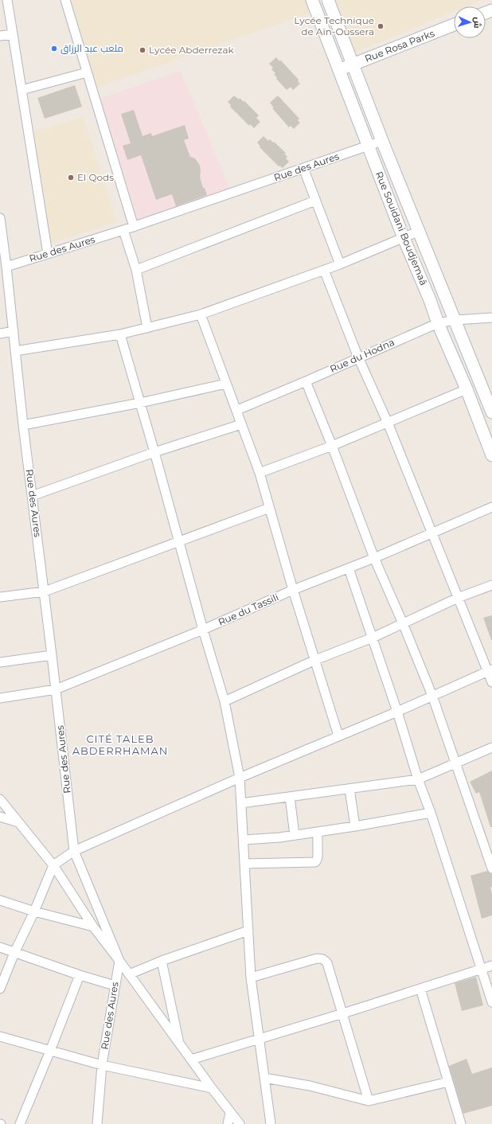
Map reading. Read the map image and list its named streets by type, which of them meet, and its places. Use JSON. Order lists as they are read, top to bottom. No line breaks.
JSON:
{"streets":{"main road":["Rue Rosa Parks","Rue Souidani Boudjemaâ"],"street":["Rue des Aures","Rue du Hodna","Rue du Tassili"]},"crossings":[["Rue Rosa Parks","Rue Souidani Boudjemaâ"],["Rue des Aures","Rue Souidani Boudjemaâ"],["Rue des Aures","Rue du Tassili"],["Rue Souidani Boudjemaâ","Rue du Hodna"]],"districts":["CITÉ TALEB ABDERRHAMAN"],"places":["Lycée Technique de Aïn-Oussera","ملعب عبد الرزاق","Lycée Abderrezak","El Qods"],"north":"right"}
